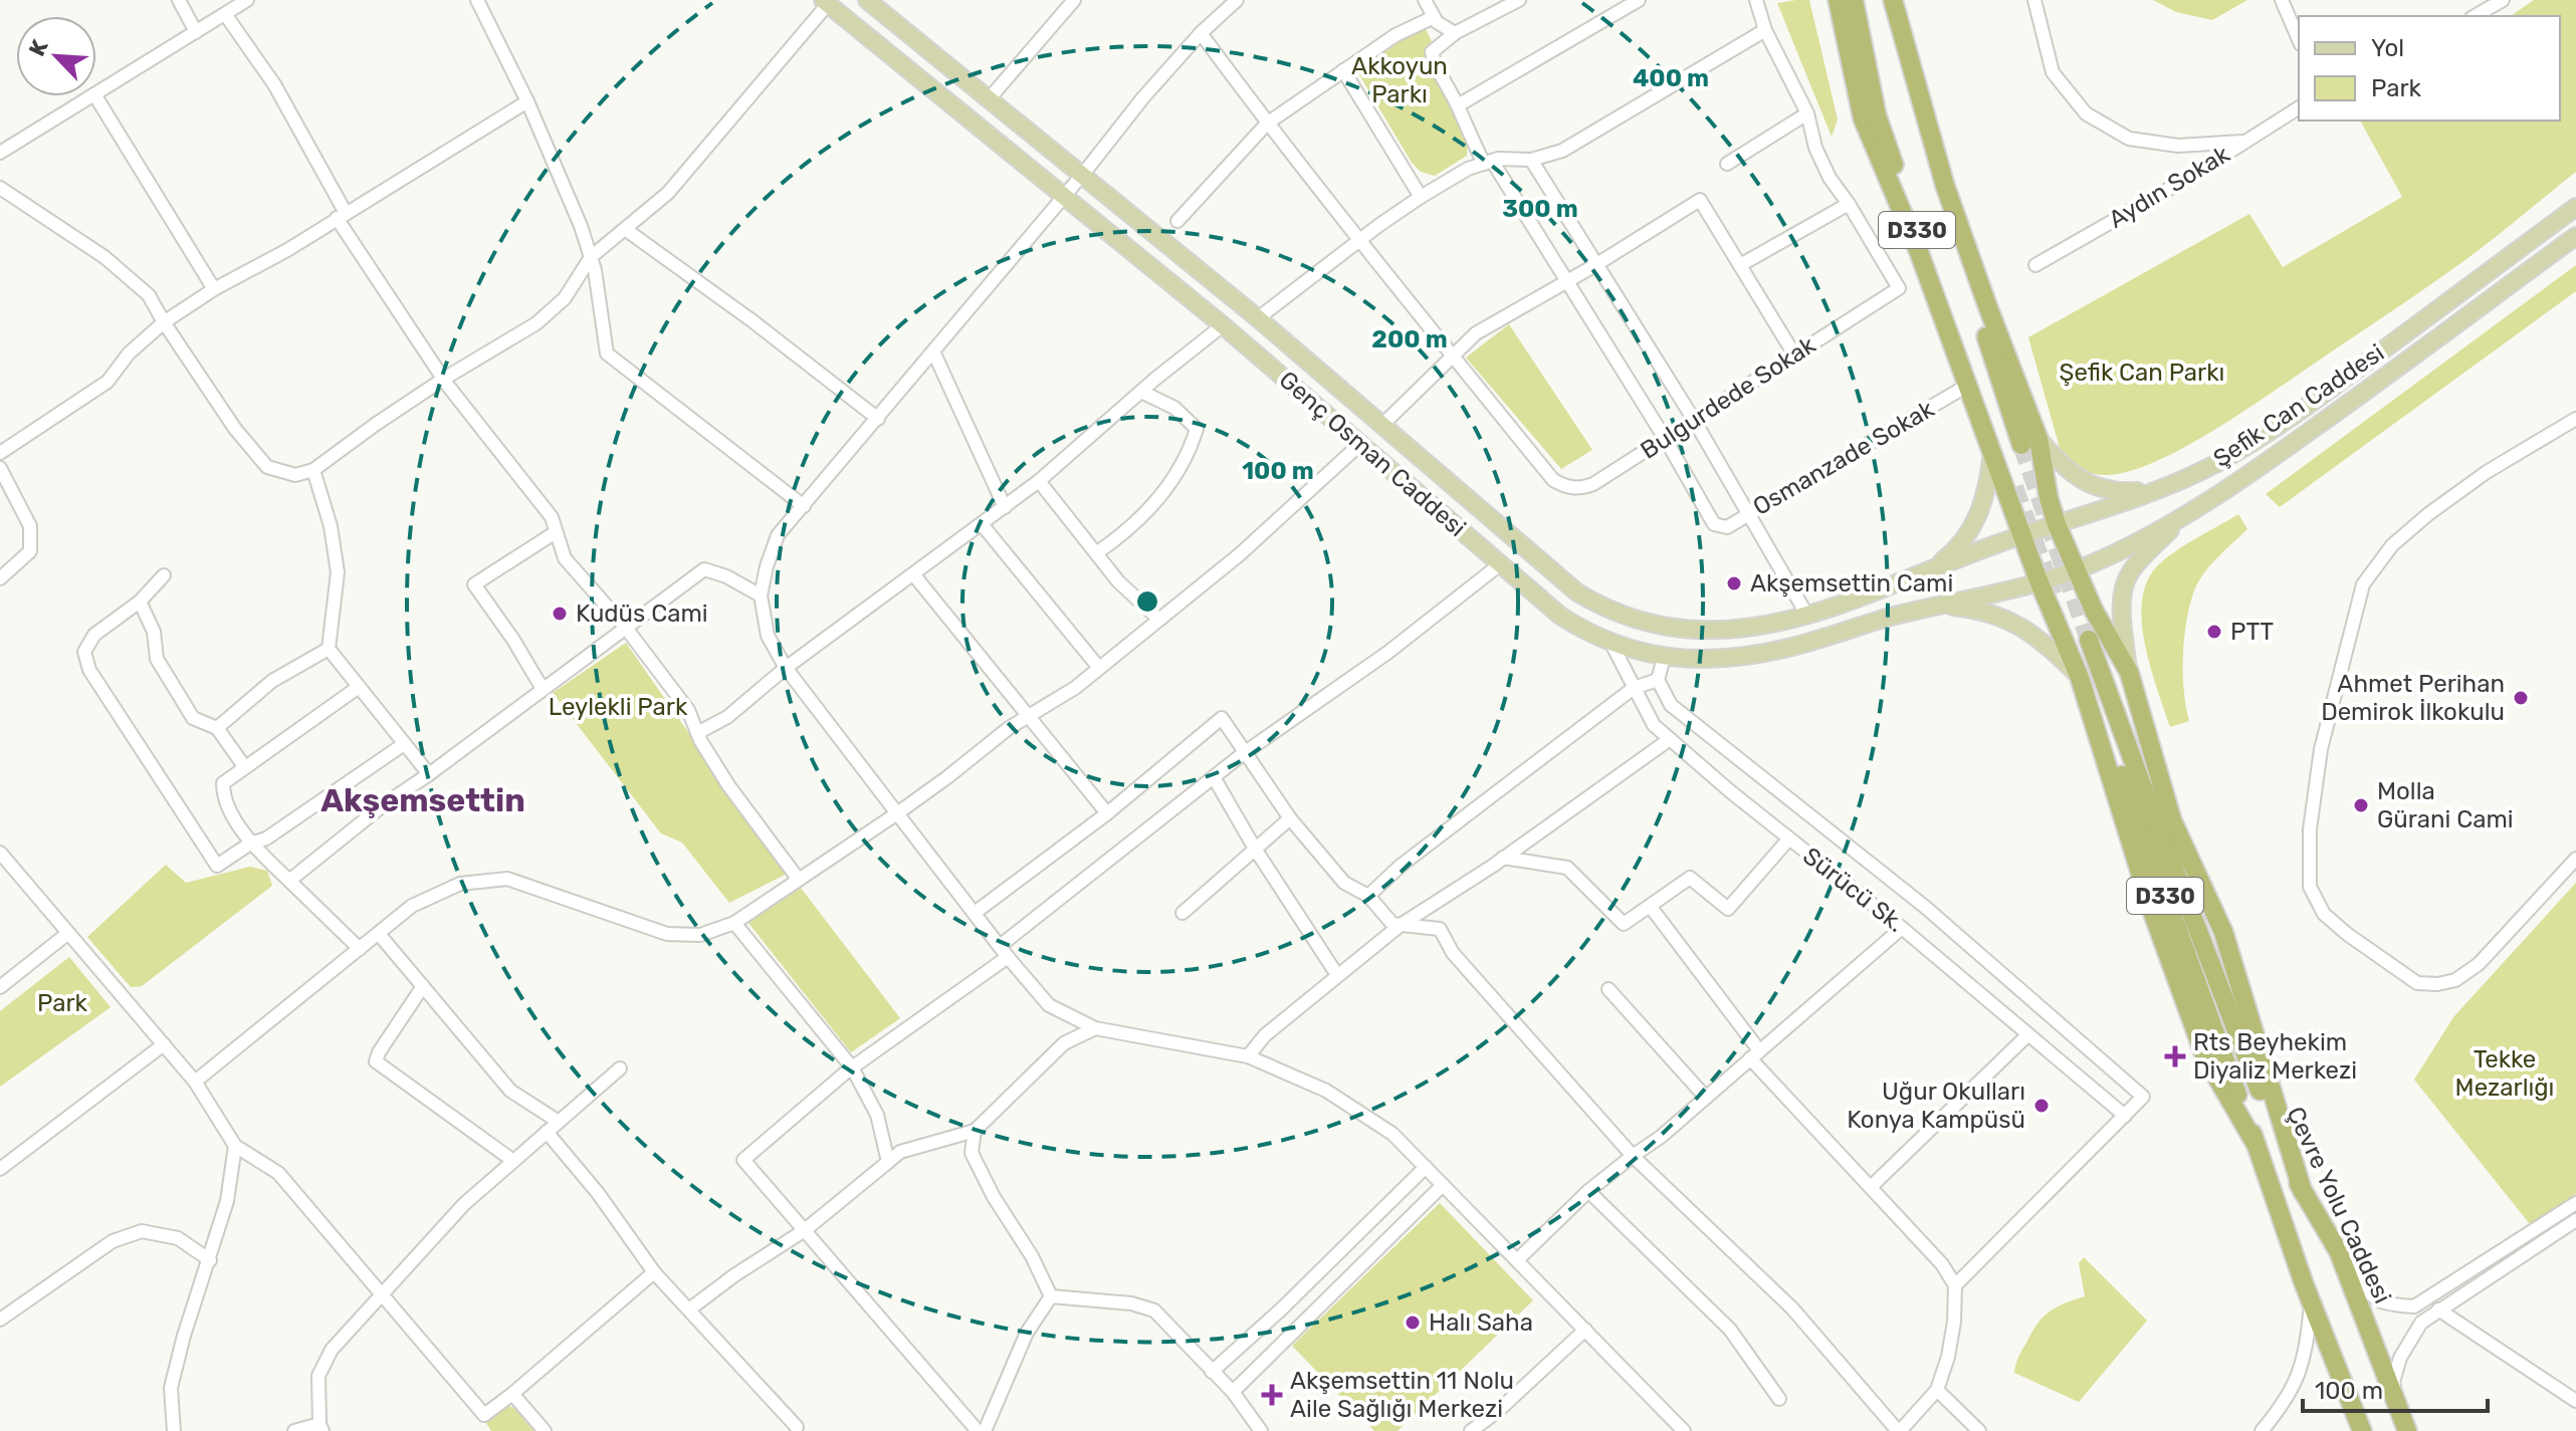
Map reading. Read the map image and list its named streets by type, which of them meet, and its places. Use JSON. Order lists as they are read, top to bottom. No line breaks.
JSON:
{"streets":{"highway":["D330","Çevre Yolu Caddesi"],"main road":["Şefik Can Caddesi","Genç Osman Caddesi"],"street":["Aydın Sokak","Bulgurdede Sokak","Osmanzade Sokak","Sürücü Sk."]},"crossings":[["Bulgurdede Sokak","Osmanzade Sokak"],["Şefik Can Caddesi","Genç Osman Caddesi"],["Genç Osman Caddesi","Sürücü Sk."]],"districts":["Akşemsettin"],"parks":["Akkoyun Parkı","Şefik Can Parkı","Leylekli Park","Park","Tekke Mezarlığı"],"places":{"other":["Akşemsettin Cami","Kudüs Cami","PTT","Ahmet Perihan Demirok İlkokulu","Molla Gürani Cami","Uğur Okulları Konya Kampüsü","Halı Saha"],"health":["Rts Beyhekim Diyaliz Merkezi","Akşemsettin 11 Nolu Aile Sağlığı Merkezi"]},"legend":["Yol","Park"],"scale_bar":"100 m","north":"top left","rings":["400 m","300 m","200 m","100 m"]}
